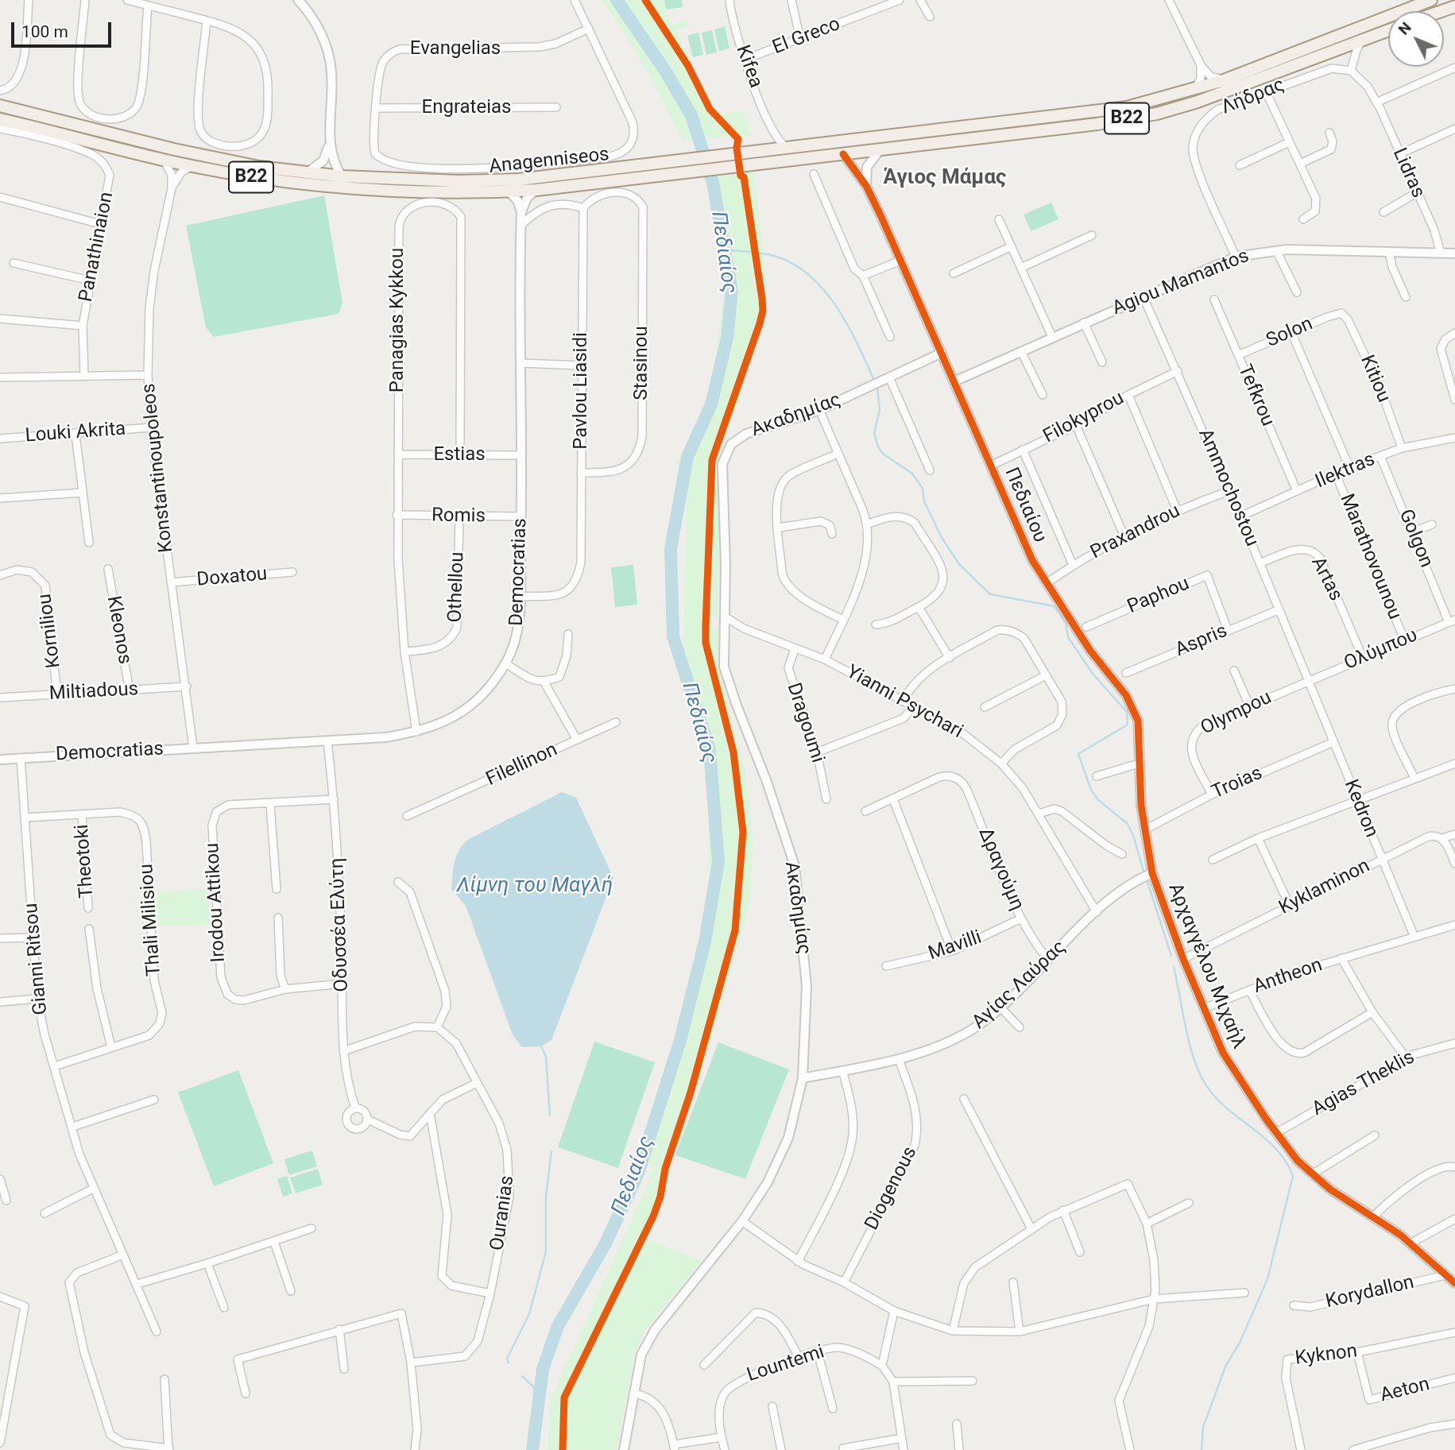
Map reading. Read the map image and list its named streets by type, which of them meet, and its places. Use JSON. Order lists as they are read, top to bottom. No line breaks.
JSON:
{"streets":{"main road":["B22"],"street":["El Greco","Evangelias","Kifea","Λήδρας","Engrateias","Anagenniseos","Lidras","Panathinaion","Agiou Mamantos","Panagias Kykkou","Solon","Stasinou","Kitiou","Pavlou Liasidi","Tefkrou","Ακαδημίας","Filokyprou","Louki Akrita","Estias","Konstantinoupoleos","Ilektras","Ammochostou","Πεδιαίου","Romis","Praxandrou","Golgon","Marathovounou","Democratias","Doxatou","Artas","Othellou","Paphou","Kleonos","Korniliou","Aspris","Ολύμπου","Miltiadous","Yianni Psychari","Olympou","Dragoumi","Filellinon","Troias","Kedron","Theotoki","Δραγούμη","Kyklaminon","Irodou Attikou","Thali Milisiou","Οδυσσέα Ελύτη","Mavilli","Gianni Ritsou","Αρχαγγέλου Μιχαήλ","Antheon","Αγίας Λαύρας","Agias Theklis","Diogenous","Ouranias","Korydallon","Kyknon","Lountemi","Aeton"]},"crossings":[["El Greco","Kifea"],["Evangelias","Engrateias"],["Evangelias","Anagenniseos"],["Λήδρας","Lidras"],["Λήδρας","Agiou Mamantos"],["B22","Konstantinoupoleos"],["B22","Πεδιαίου"],["Lidras","Agiou Mamantos"],["Agiou Mamantos","Ammochostou"],["Agiou Mamantos","Πεδιαίου"],["Panagias Kykkou","Estias"],["Panagias Kykkou","Romis"],["Panagias Kykkou","Democratias"],["Panagias Kykkou","Othellou"],["Solon","Kitiou"],["Solon","Tefkrou"],["Stasinou","Pavlou Liasidi"],["Kitiou","Ilektras"],["Pavlou Liasidi","Democratias"],["Tefkrou","Ilektras"],["Ακαδημίας","Πεδιαίου"],["Ακαδημίας","Yianni Psychari"],["Ακαδημίας","Αγίας Λαύρας"],["Filokyprou","Ammochostou"],["Filokyprou","Πεδιαίου"],["Louki Akrita","Konstantinoupoleos"],["Estias","Democratias"],["Konstantinoupoleos","Democratias"],["Konstantinoupoleos","Doxatou"],["Konstantinoupoleos","Miltiadous"],["Ilektras","Ammochostou"],["Ilektras","Golgon"],["Ilektras","Marathovounou"],["Ammochostou","Praxandrou"],["Ammochostou","Artas"],["Ammochostou","Aspris"],["Ammochostou","Ολύμπου"],["Ammochostou","Olympou"],["Ammochostou","Kedron"],["Πεδιαίου","Praxandrou"],["Πεδιαίου","Troias"],["Πεδιαίου","Αρχαγγέλου Μιχαήλ"],["Romis","Democratias"],["Romis","Othellou"],["Golgon","Ολύμπου"],["Marathovounou","Ολύμπου"],["Democratias","Οδυσσέα Ελύτη"],["Democratias","Gianni Ritsou"],["Artas","Ολύμπου"],["Paphou","Aspris"],["Kleonos","Miltiadous"],["Korniliou","Miltiadous"],["Ολύμπου","Olympou"],["Ολύμπου","Kedron"],["Yianni Psychari","Dragoumi"],["Yianni Psychari","Αγίας Λαύρας"],["Olympou","Troias"],["Olympou","Kedron"],["Troias","Kedron"],["Troias","Αρχαγγέλου Μιχαήλ"],["Kedron","Kyklaminon"],["Kedron","Antheon"],["Theotoki","Thali Milisiou"],["Δραγούμη","Mavilli"],["Δραγούμη","Αγίας Λαύρας"],["Kyklaminon","Αρχαγγέλου Μιχαήλ"],["Irodou Attikou","Οδυσσέα Ελύτη"],["Thali Milisiou","Gianni Ritsou"],["Αρχαγγέλου Μιχαήλ","Antheon"],["Αρχαγγέλου Μιχαήλ","Αγίας Λαύρας"],["Αρχαγγέλου Μιχαήλ","Agias Theklis"],["Αρχαγγέλου Μιχαήλ","Korydallon"],["Αγίας Λαύρας","Diogenous"],["Kyknon","Aeton"]],"districts":["Άγιος Μάμας"],"water":["Πεδιαίος","Λίμνη του Μαγλή"],"scale_bar":"100 m","north":"top left"}
